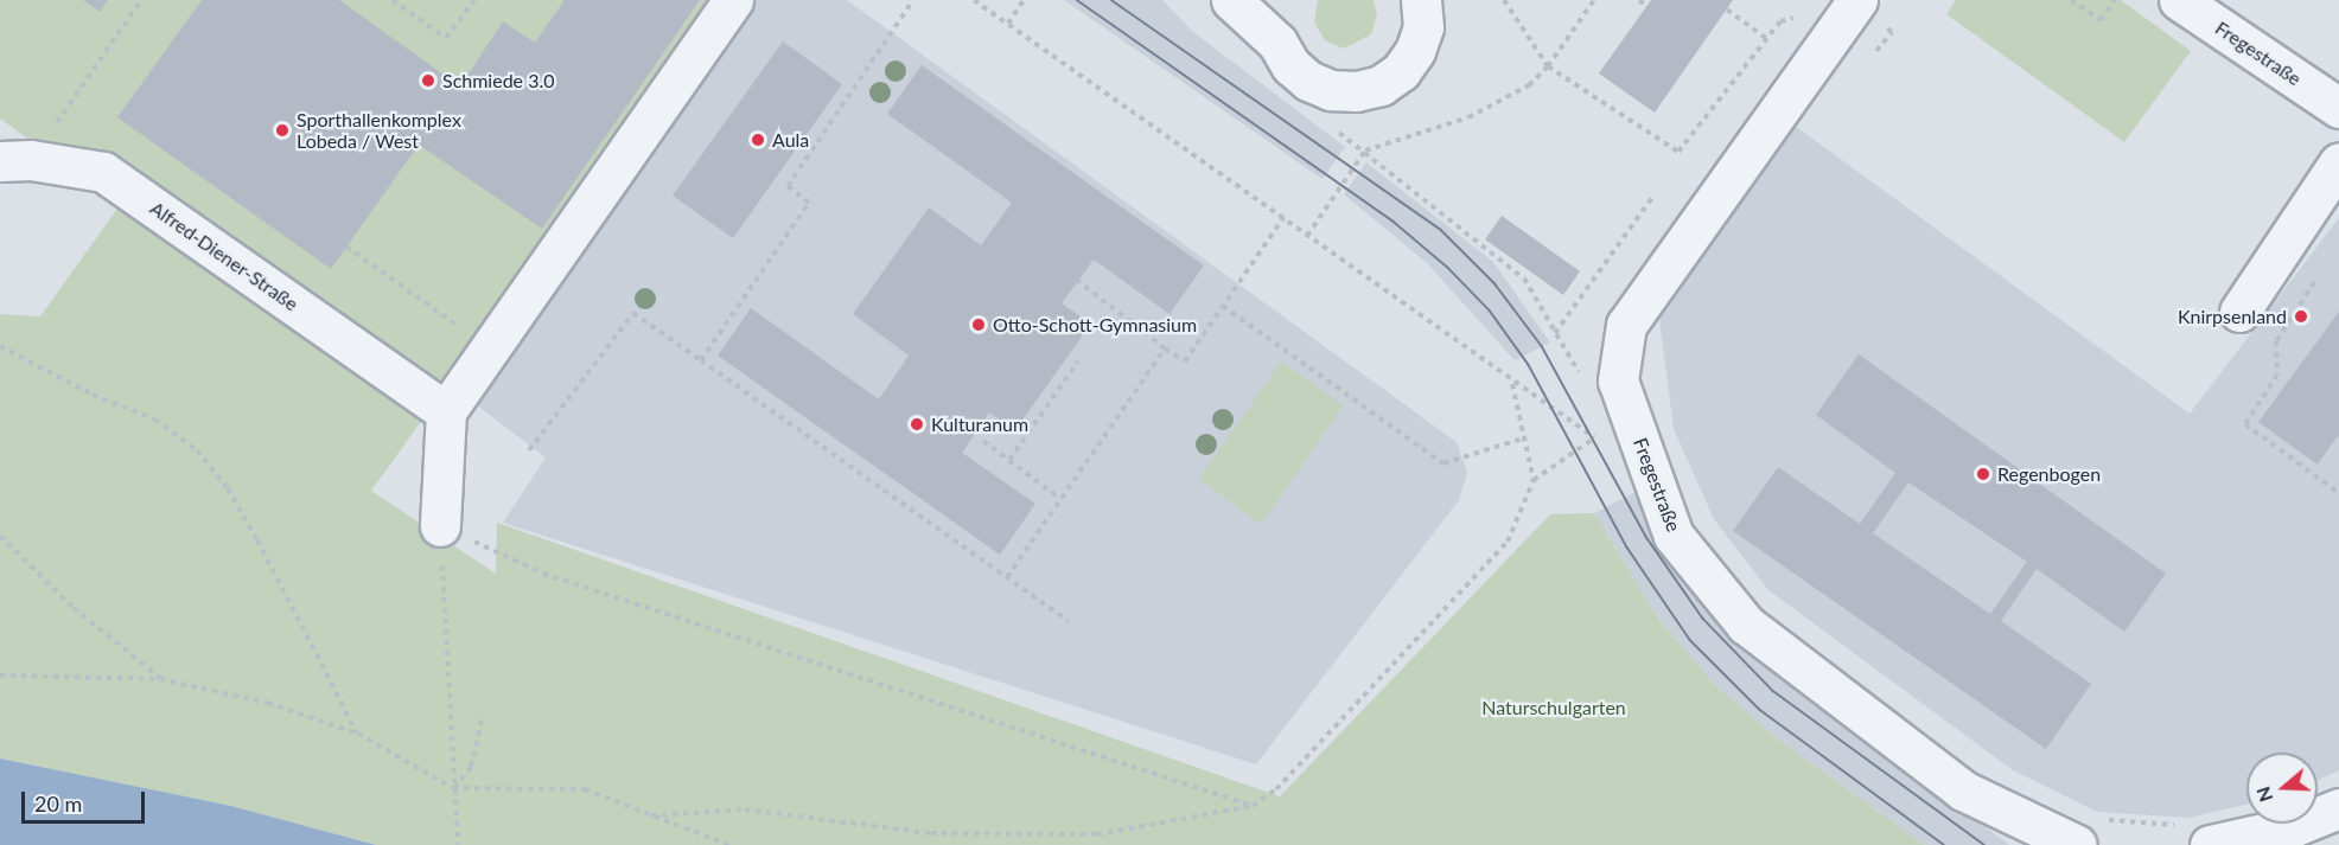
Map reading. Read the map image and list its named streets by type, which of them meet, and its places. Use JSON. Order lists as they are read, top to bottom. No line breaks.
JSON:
{"streets":{"street":["Fregestraße","Alfred-Diener-Straße"]},"parks":["Naturschulgarten"],"places":["Schmiede 3.0","Sporthallenkomplex Lobeda / West","Aula","Knirpsenland","Otto-Schott-Gymnasium","Kulturanum","Regenbogen"],"scale_bar":"20 m","north":"left"}
